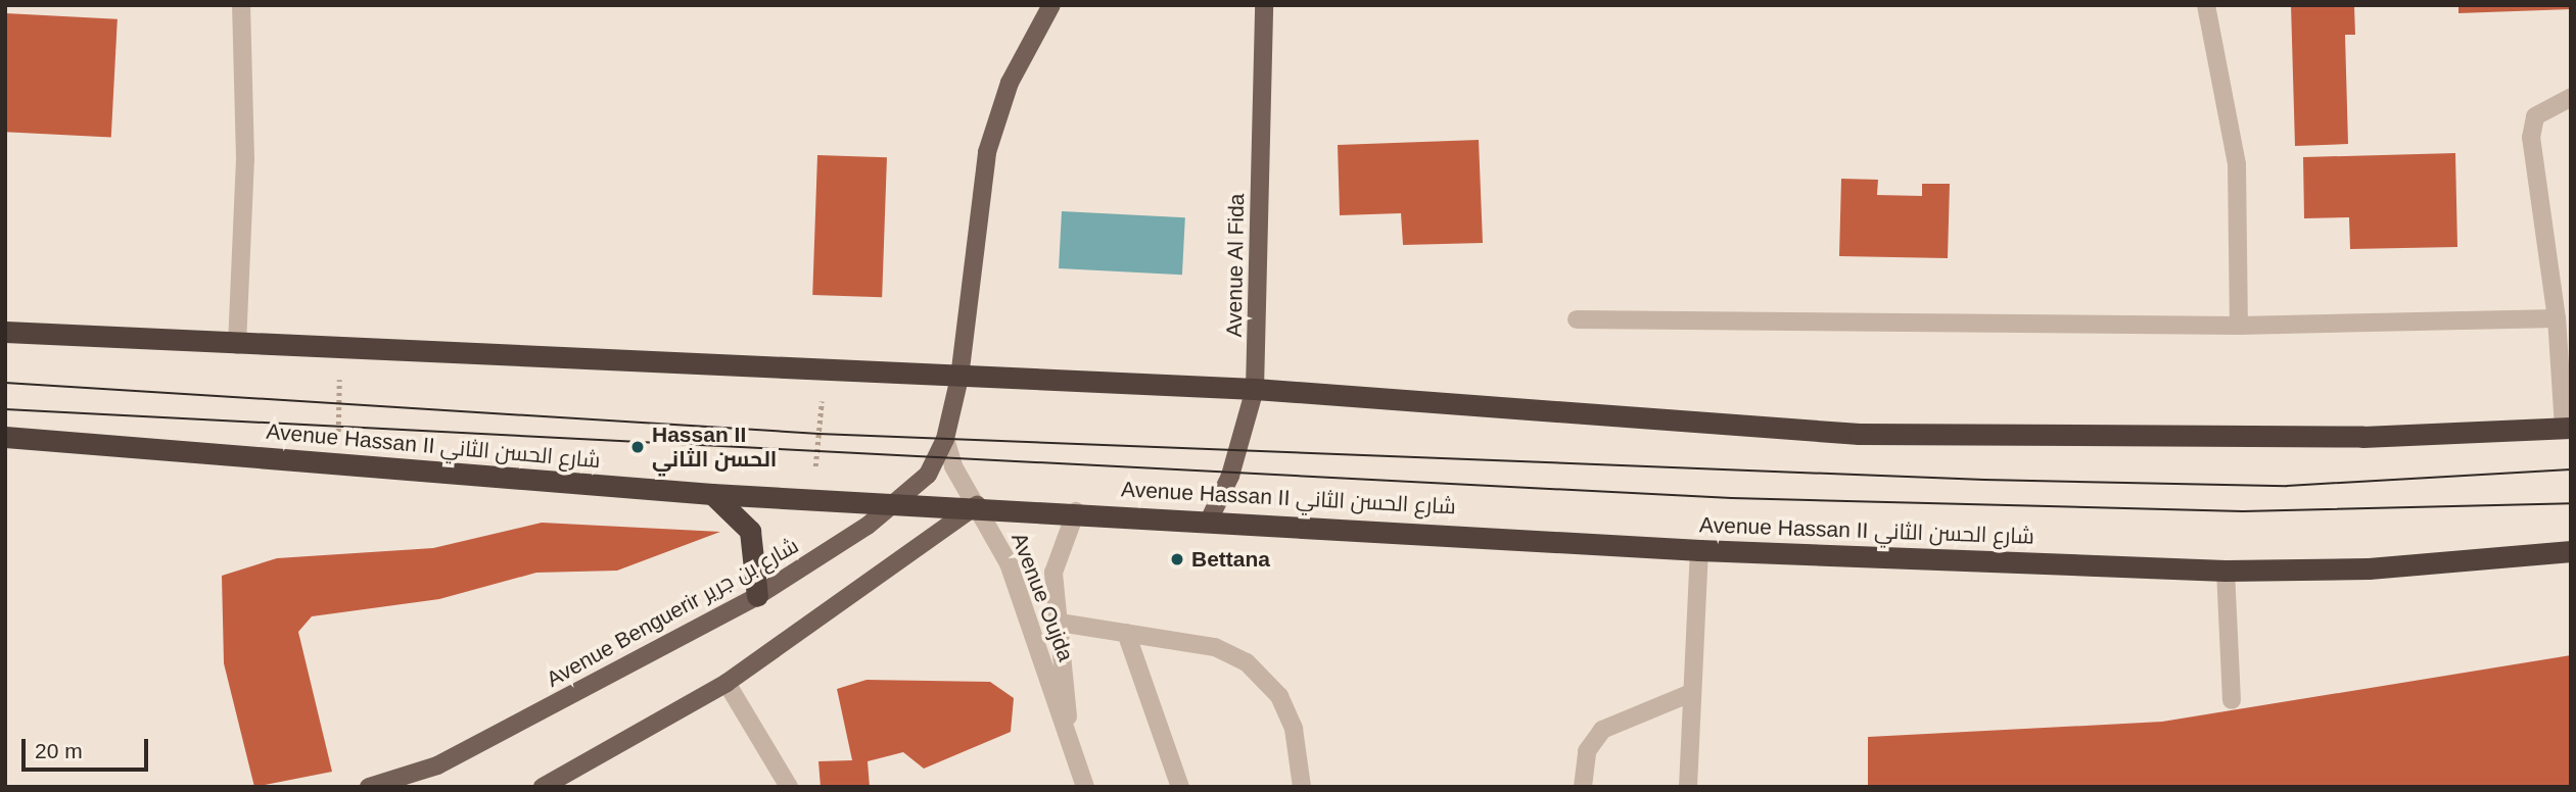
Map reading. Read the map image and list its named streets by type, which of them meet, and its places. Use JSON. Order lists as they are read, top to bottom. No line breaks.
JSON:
{"streets":{"highway":["Avenue Hassan II شارع الحسن الثاني"],"main road":["Avenue Al Fida","Avenue Benguerir شارع بن جرير"],"street":["Avenue Oujda"]},"crossings":[["Avenue Al Fida","Avenue Hassan II شارع الحسن الثاني"],["Avenue Hassan II شارع الحسن الثاني","Avenue Oujda"],["Avenue Hassan II شارع الحسن الثاني","Avenue Benguerir شارع بن جرير"],["Avenue Oujda","Avenue Benguerir شارع بن جرير"]],"places":["Hassan II الحسن الثاني","Bettana"],"scale_bar":"20 m"}
